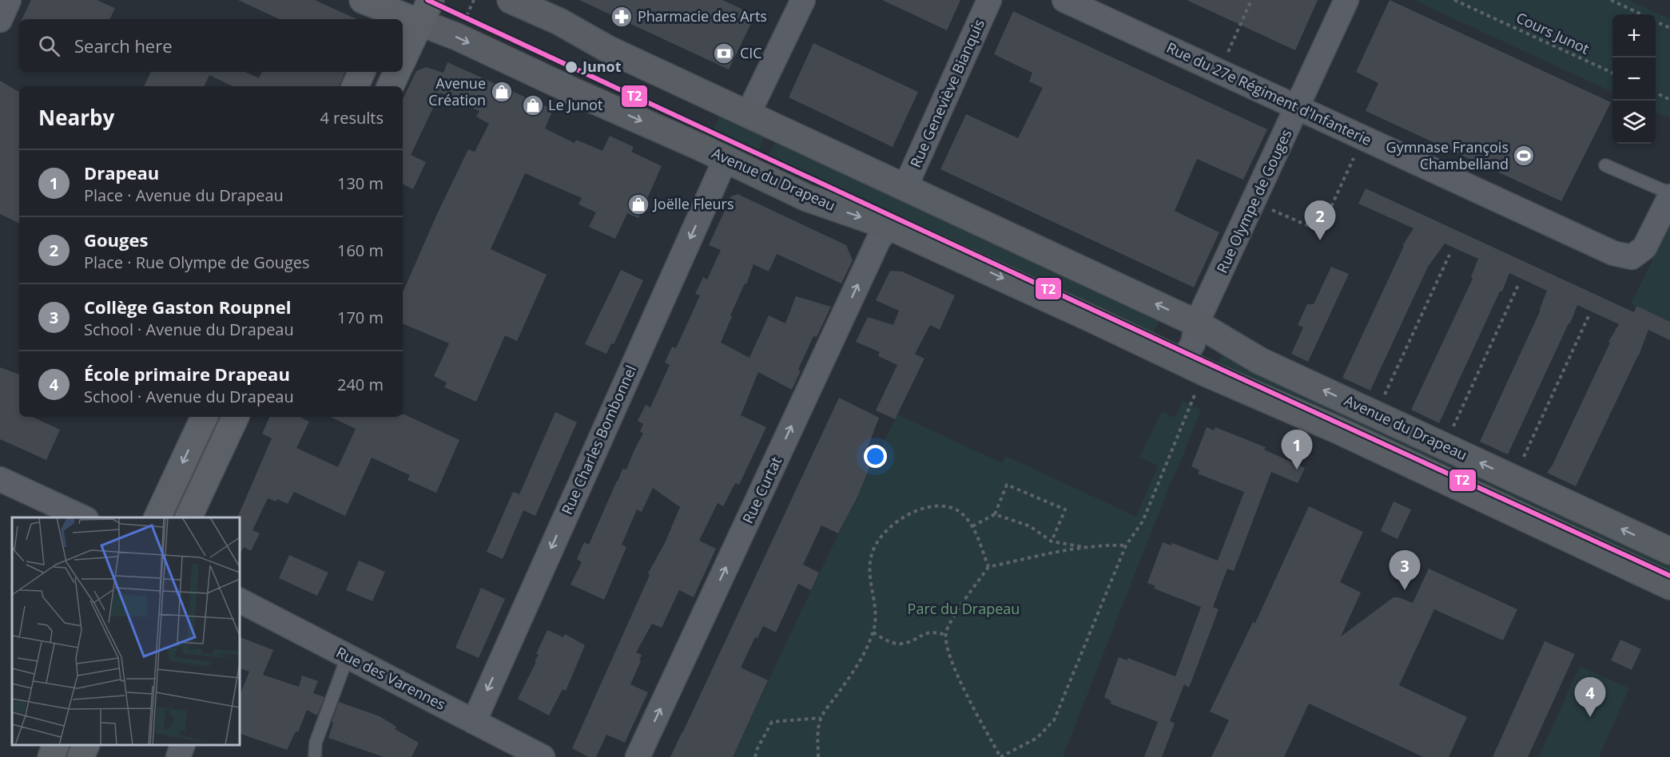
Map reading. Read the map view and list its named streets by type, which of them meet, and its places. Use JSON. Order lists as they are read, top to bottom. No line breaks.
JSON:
{"streets":{"main road":["Avenue du Drapeau"],"street":["Rue Geneviève Bianquis","Rue du 27e Régiment d'Infanterie","Rue Olympe de Gouges","Rue Charles Bombonnel","Rue Curtat","Rue des Varennes"],"path":["Cours Junot"]},"crossings":[["Rue Geneviève Bianquis","Avenue du Drapeau"],["Rue du 27e Régiment d'Infanterie","Rue Olympe de Gouges"],["Avenue du Drapeau","Rue Olympe de Gouges"],["Avenue du Drapeau","Rue Charles Bombonnel"],["Avenue du Drapeau","Rue Curtat"],["Rue Charles Bombonnel","Rue des Varennes"]],"one_way":["Rue Charles Bombonnel","Rue Curtat"],"parks":["Parc du Drapeau"],"places":{"pharmacy":["Pharmacie des Arts"],"bank":["CIC"],"other":["Junot"],"shop":["Avenue Création","Le Junot","Joëlle Fleurs"],"sports":["Gymnase François Chambelland"]},"lines":["transit line T2"],"page":{"map_buttons":["+","−"],"search":"Search here","heading":["Nearby","4 results"],"list":[{"mark":"1","name":"Drapeau","note":"Place · Avenue du Drapeau","value":"130 m"},{"mark":"2","name":"Gouges","note":"Place · Rue Olympe de Gouges","value":"160 m"},{"mark":"3","name":"Collège Gaston Roupnel","note":"School · Avenue du Drapeau","value":"170 m"},{"mark":"4","name":"École primaire Drapeau","note":"School · Avenue du Drapeau","value":"240 m"}],"pins":["2","1","3","4"]}}
